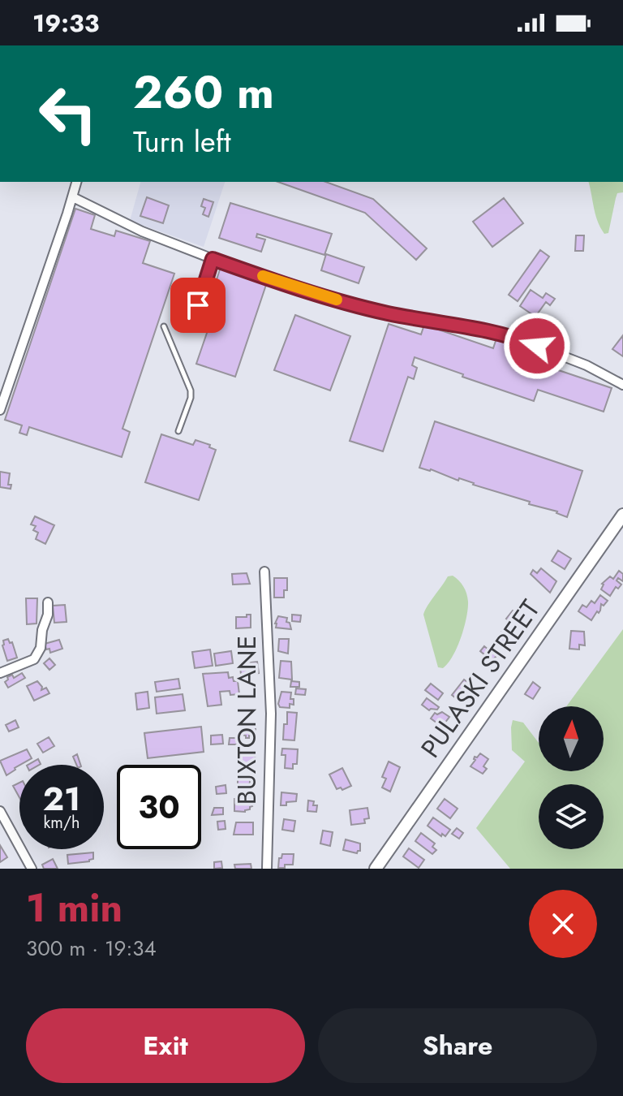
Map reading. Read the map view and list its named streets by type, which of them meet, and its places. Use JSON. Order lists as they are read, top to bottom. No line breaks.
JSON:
{"streets":{"main road":["PULASKI STREET"],"street":["BUXTON LANE"]},"north":"top","page":{"status":"19:33","turn":["260 m","Turn left"],"speed":"21 km/h","limit":"30","heading":["1 min","300 m · 19:34"],"buttons":["Exit","Share"]}}
